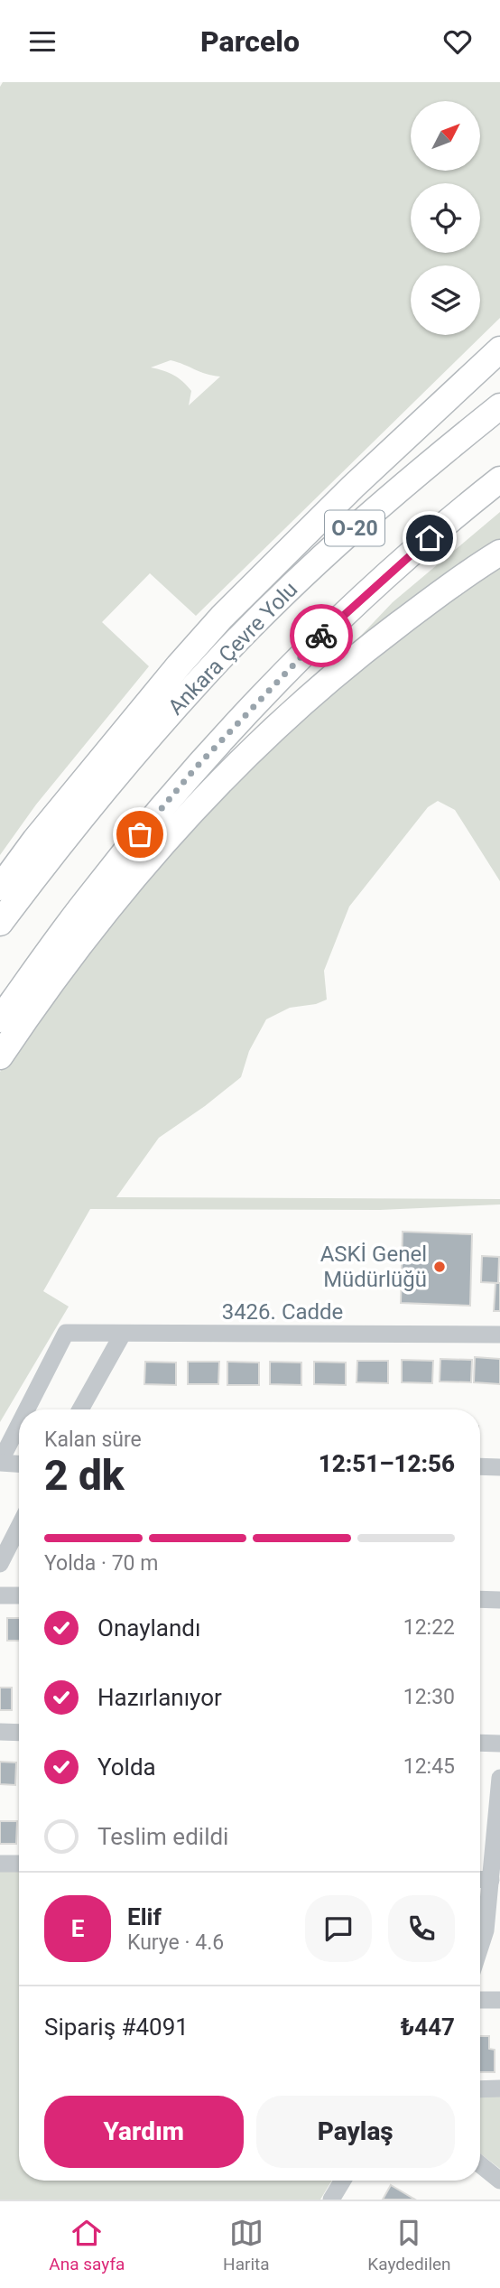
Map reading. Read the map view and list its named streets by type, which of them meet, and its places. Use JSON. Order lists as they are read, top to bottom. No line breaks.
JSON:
{"streets":{"highway":["O-20","Ankara Çevre Yolu"],"street":["3426. Cadde"]},"places":["ASKİ Genel Müdürlüğü"],"north":"top right","page":{"header":"Parcelo","heading":["2 dk","Kalan süre","12:51–12:56"],"panel":["Elif","Kurye · 4.6","Sipariş #4091","₺447"],"bar":"Yolda · 70 m","list":[["Onaylandı","12:22"],["Hazırlanıyor","12:30"],["Yolda","12:45"],"Teslim edildi"],"round":"E","buttons":["Yardım","Paylaş"],"tabs":["Ana sayfa","Harita","Kaydedilen"]}}
